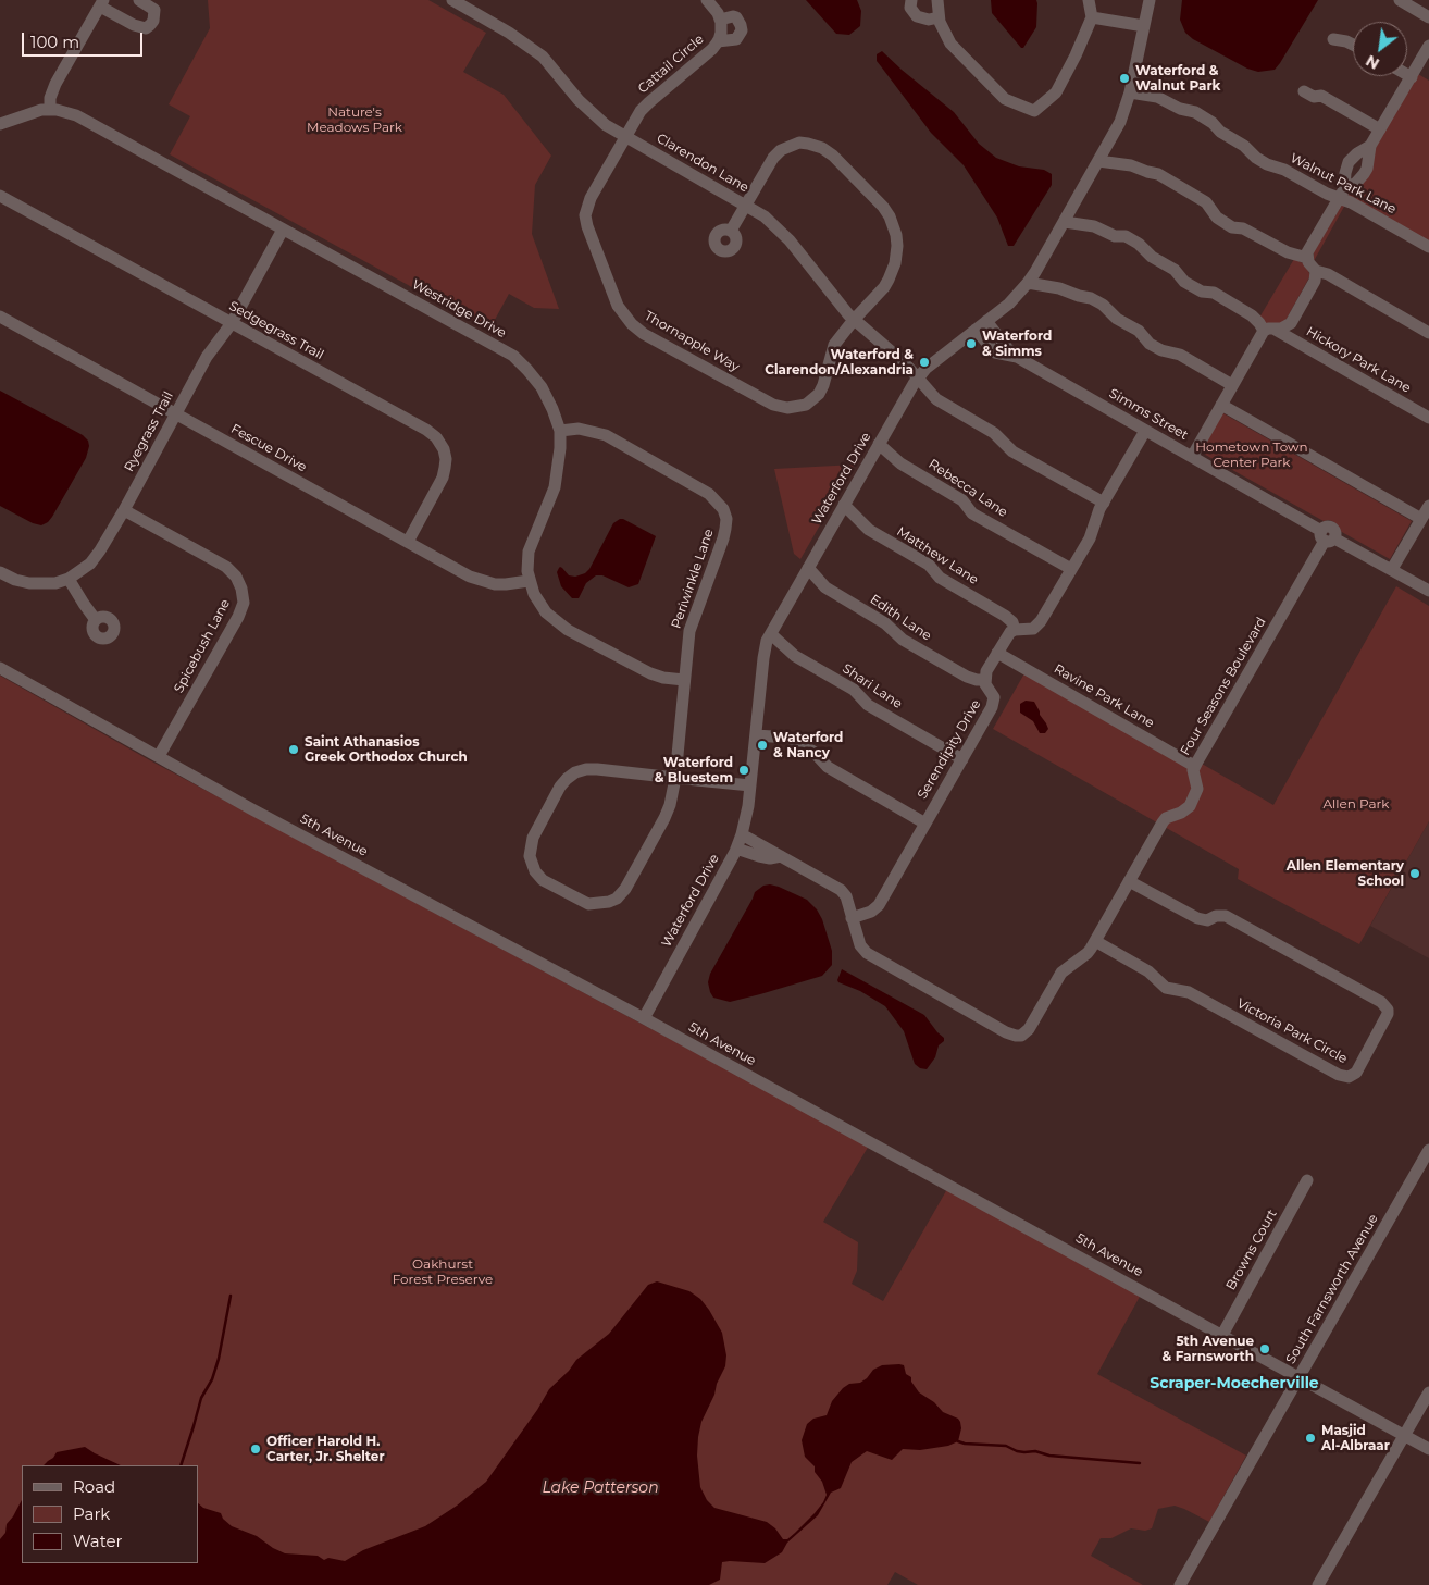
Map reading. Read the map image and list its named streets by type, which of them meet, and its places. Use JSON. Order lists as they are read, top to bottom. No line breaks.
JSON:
{"streets":{"street":["Cattail Circle","Clarendon Lane","Walnut Park Lane","Westridge Drive","Sedgegrass Trail","Thornapple Way","Hickory Park Lane","Simms Street","Ryegrass Trail","Fescue Drive","Waterford Drive","Rebecca Lane","Matthew Lane","Periwinkle Lane","Edith Lane","Spicebush Lane","Shari Lane","Four Seasons Boulevard","Ravine Park Lane","Serendipity Drive","5th Avenue","Victoria Park Circle","Browns Court","South Farnsworth Avenue"]},"crossings":[["Cattail Circle","Clarendon Lane"],["Cattail Circle","Thornapple Way"],["Clarendon Lane","Thornapple Way"],["Clarendon Lane","Waterford Drive"],["Walnut Park Lane","Waterford Drive"],["Westridge Drive","Ryegrass Trail"],["Westridge Drive","Fescue Drive"],["Westridge Drive","Periwinkle Lane"],["Sedgegrass Trail","Ryegrass Trail"],["Sedgegrass Trail","Fescue Drive"],["Hickory Park Lane","Waterford Drive"],["Simms Street","Waterford Drive"],["Simms Street","Four Seasons Boulevard"],["Ryegrass Trail","Fescue Drive"],["Ryegrass Trail","Spicebush Lane"],["Waterford Drive","Rebecca Lane"],["Waterford Drive","Matthew Lane"],["Waterford Drive","Edith Lane"],["Waterford Drive","Shari Lane"],["Waterford Drive","Four Seasons Boulevard"],["Waterford Drive","5th Avenue"],["Edith Lane","Serendipity Drive"],["Spicebush Lane","5th Avenue"],["Shari Lane","Serendipity Drive"],["Four Seasons Boulevard","Ravine Park Lane"],["Four Seasons Boulevard","Serendipity Drive"],["Four Seasons Boulevard","Victoria Park Circle"],["5th Avenue","Browns Court"],["5th Avenue","South Farnsworth Avenue"]],"districts":["Scraper-Moecherville"],"water":["Lake Patterson"],"parks":["Nature's Meadows Park","Hometown Town Center Park","Allen Park","Oakhurst Forest Preserve"],"places":["Waterford & Walnut Park","Waterford & Simms","Waterford & Clarendon/Alexandria","Waterford & Nancy","Saint Athanasios Greek Orthodox Church","Waterford & Bluestem","Allen Elementary School","5th Avenue & Farnsworth","Masjid Al-Albraar","Officer Harold H. Carter, Jr. Shelter"],"legend":["Road","Park","Water"],"scale_bar":"100 m","north":"bottom left"}
